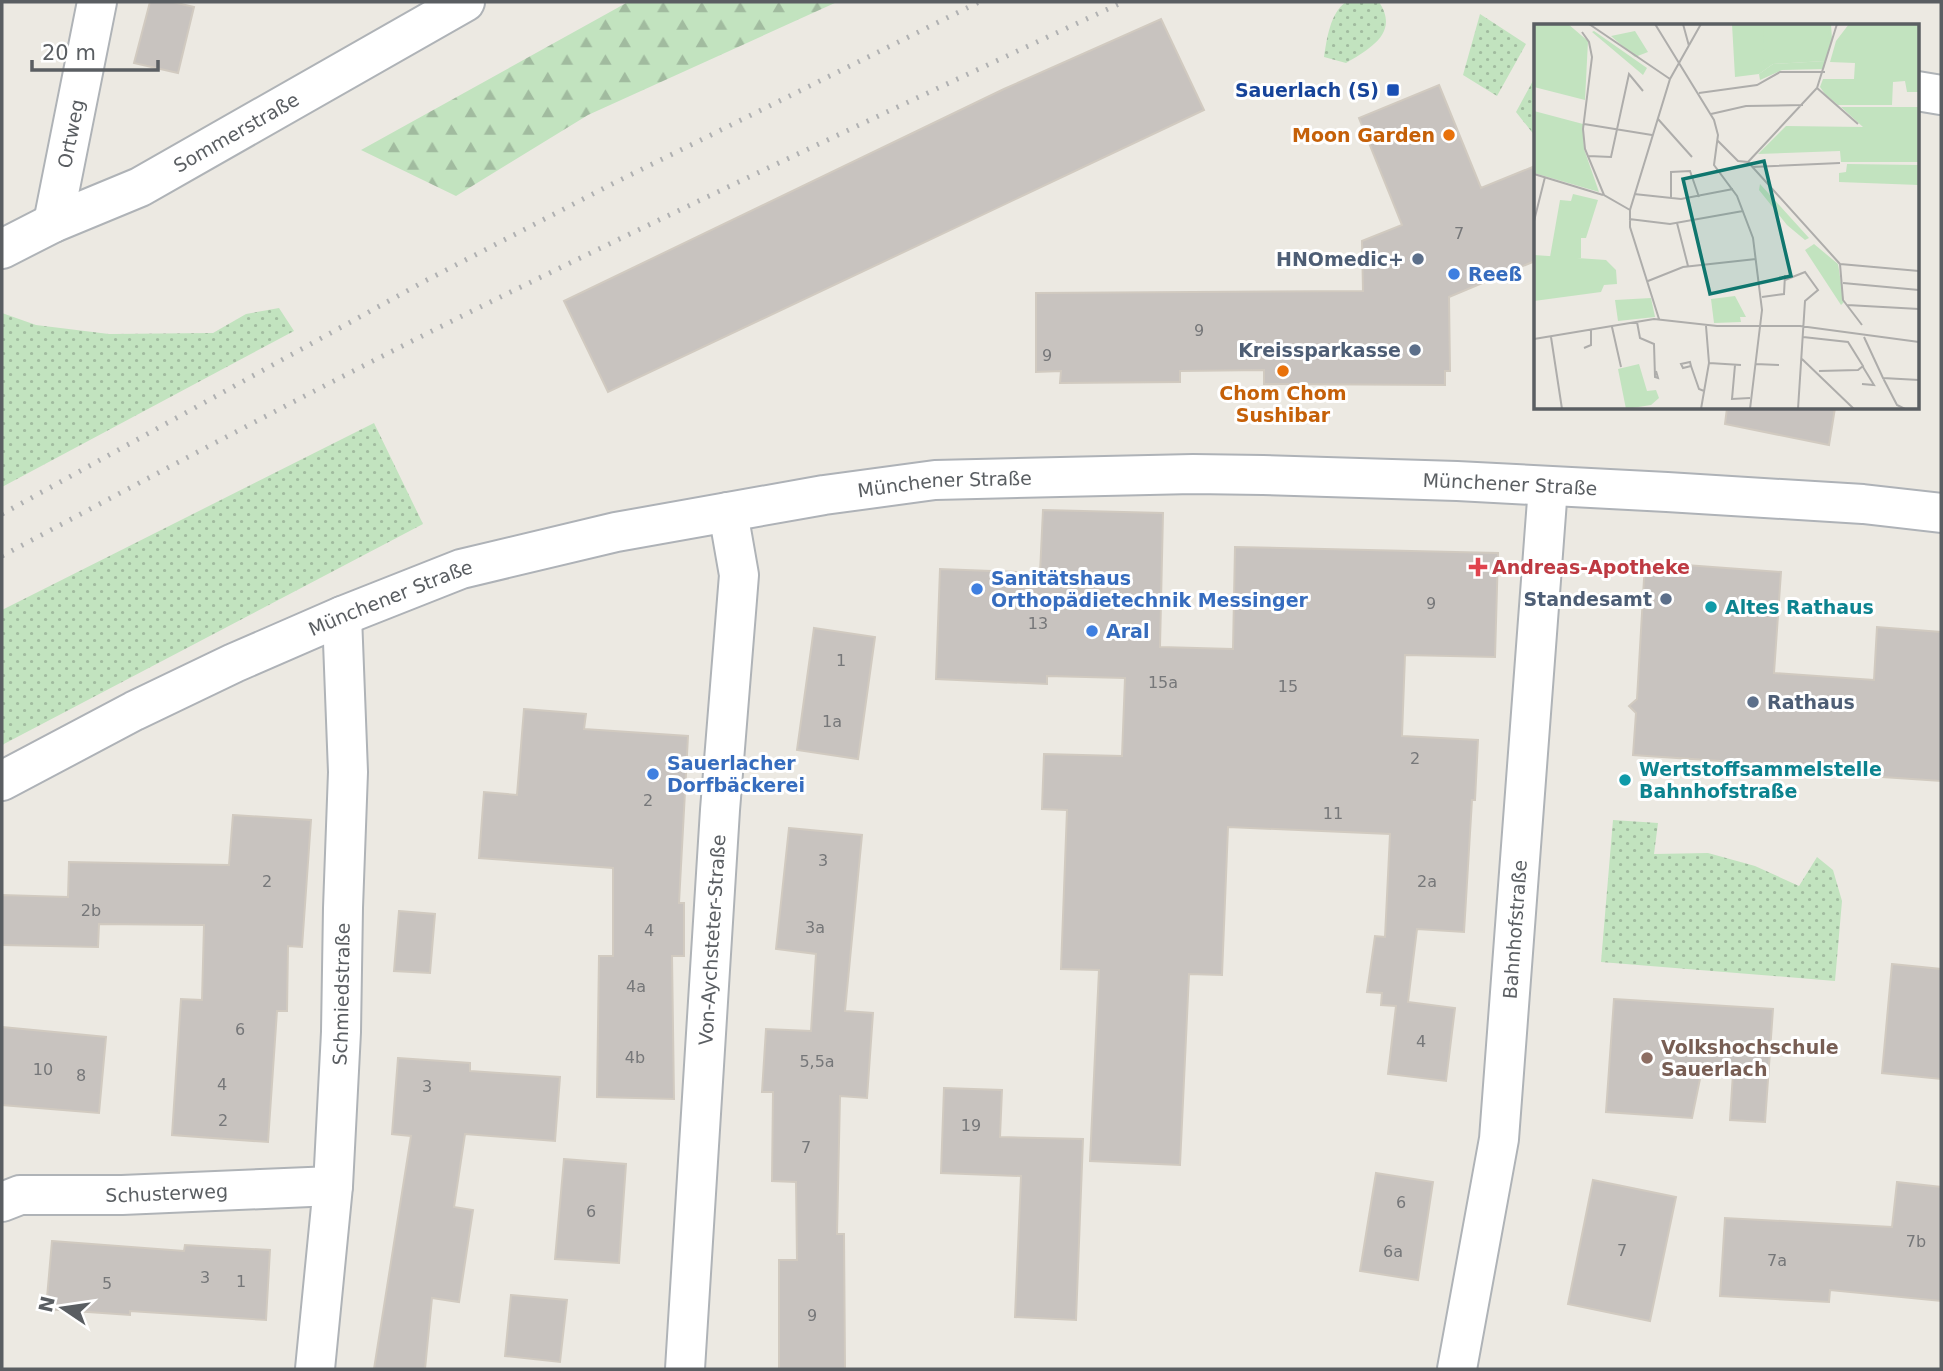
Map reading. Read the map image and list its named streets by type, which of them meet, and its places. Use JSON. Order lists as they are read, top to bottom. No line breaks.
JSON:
{"streets":{"street":["Sommerstraße","Ortweg","Münchener Straße","Bahnhofstraße","Von-Aychsteter-Straße","Schmiedstraße","Schusterweg"]},"crossings":[["Sommerstraße","Ortweg"],["Münchener Straße","Bahnhofstraße"],["Münchener Straße","Von-Aychsteter-Straße"],["Münchener Straße","Schmiedstraße"],["Schmiedstraße","Schusterweg"]],"places":{"transit":["Sauerlach (S)"],"other":["Moon Garden","HNOmedic+","Reeß","Kreissparkasse","Chom Chom Sushibar","Sanitätshaus Orthopädietechnik Messinger","Standesamt","Altes Rathaus","Aral","Rathaus","Sauerlacher Dorfbäckerei","Wertstoffsammelstelle Bahnhofstraße","Volkshochschule Sauerlach"],"health":["Andreas-Apotheke"]},"house_numbers":["7","9","9","9","13","1","15a","15","1a","2","2","11","3","2","2a","2b","3a","4","4a","6","4","4b","5,5a","10","8","4","3","2","19","7","6","6","7b","7","6a","7a","3","1","5","9"],"scale_bar":"20 m","north":"left"}
